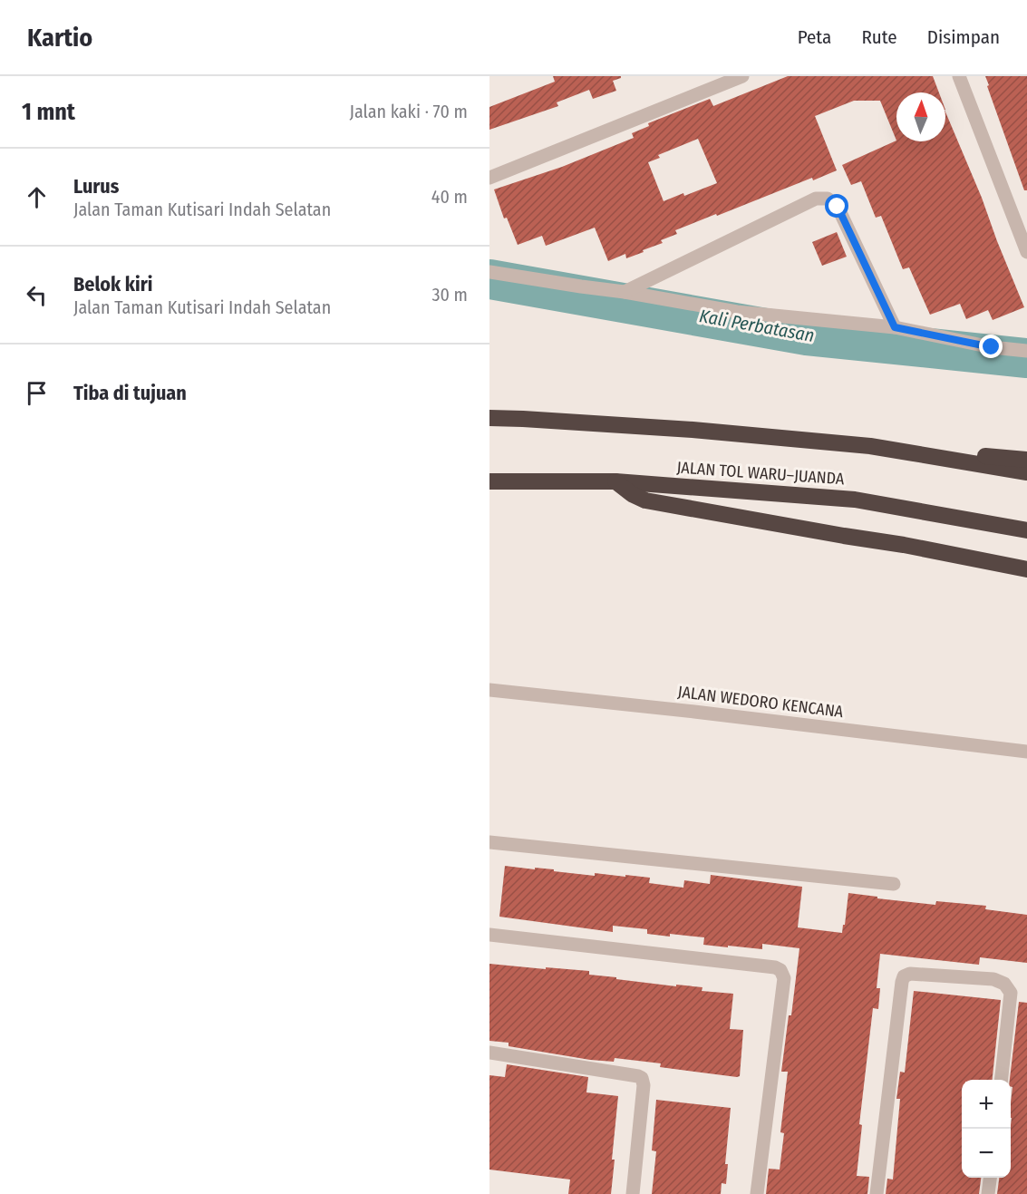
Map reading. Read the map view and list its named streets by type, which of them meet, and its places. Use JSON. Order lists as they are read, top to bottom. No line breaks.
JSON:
{"streets":{"highway":["JALAN TOL WARU–JUANDA"],"street":["JALAN WEDORO KENCANA"]},"water":["Kali Perbatasan"],"north":"top","page":{"header":"Kartio","nav":["Peta","Rute","Disimpan"],"heading":["1 mnt","Jalan kaki · 70 m"],"list":[["Lurus","Jalan Taman Kutisari Indah Selatan","40 m"],["Belok kiri","Jalan Taman Kutisari Indah Selatan","30 m"],"Tiba di tujuan"],"map_buttons":["+","−"]}}
